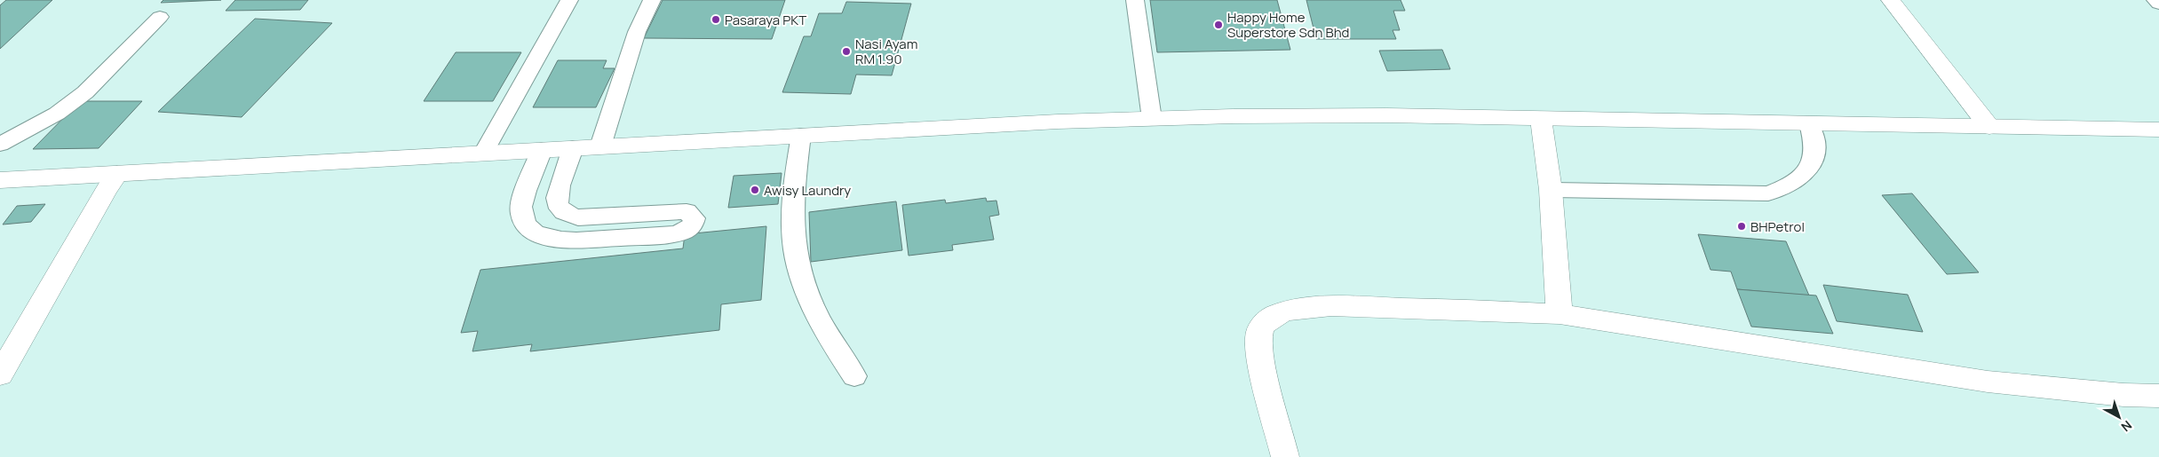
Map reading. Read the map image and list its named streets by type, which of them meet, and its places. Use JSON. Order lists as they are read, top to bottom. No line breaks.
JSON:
{"places":["Pasaraya PKT","Happy Home Superstore Sdn Bhd","Nasi Ayam RM 1.90","Awisy Laundry","BHPetrol"],"north":"bottom right"}
